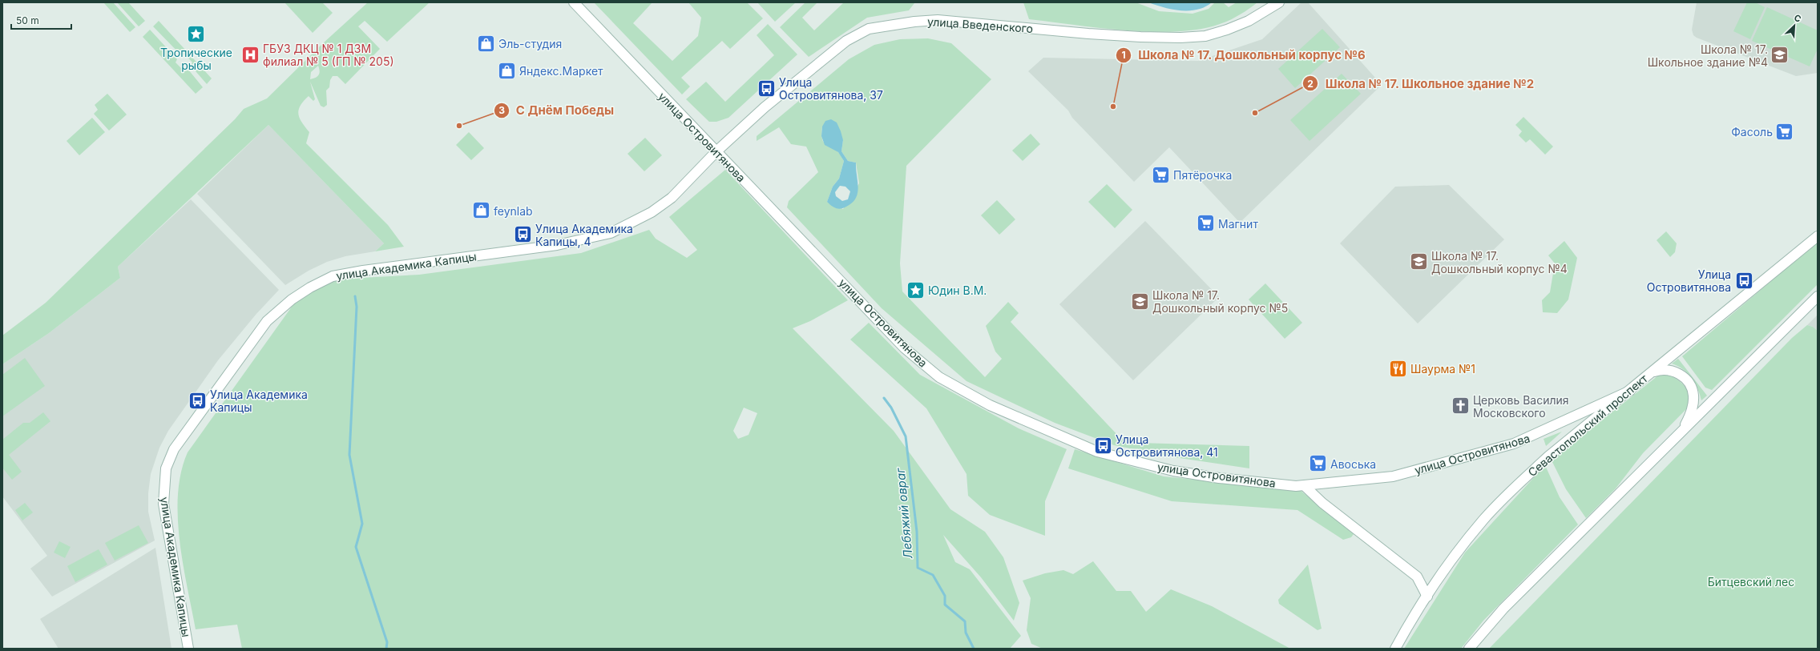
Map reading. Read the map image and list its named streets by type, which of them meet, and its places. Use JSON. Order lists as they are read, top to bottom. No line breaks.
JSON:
{"streets":{"main road":["улица Введенского","улица Островитянова","улица Академика Капицы","Севастопольский проспект"]},"crossings":[["улица Введенского","улица Островитянова"],["улица Введенского","улица Академика Капицы"],["улица Островитянова","улица Академика Капицы"],["улица Островитянова","Севастопольский проспект"]],"water":["Лебяжий овраг"],"parks":["Битцевский лес"],"places":{"place":["Тропические рыбы","Юдин В.М."],"shop":["Эль-студия","Яндекс.Маркет","feynlab"],"hospital":["ГБУЗ ДКЦ № 1 ДЗМ филиал № 5 (ГП № 205)"],"school or university":["Школа № 17. Школьное здание №4","Школа № 17. Дошкольный корпус №4","Школа № 17. Дошкольный корпус №5"],"bus stop":["Улица Островитянова, 37","Улица Академика Капицы, 4","Улица Островитянова","Улица Академика Капицы","Улица Островитянова, 41"],"other":["Школа № 17. Дошкольный корпус №6","Школа № 17. Школьное здание №2","С Днём Победы"],"supermarket":["Фасоль","Пятёрочка","Магнит","Авоська"],"restaurant":["Шаурма №1"],"church":["Церковь Василия Московского"]},"scale_bar":"50 m","north":"top right"}
